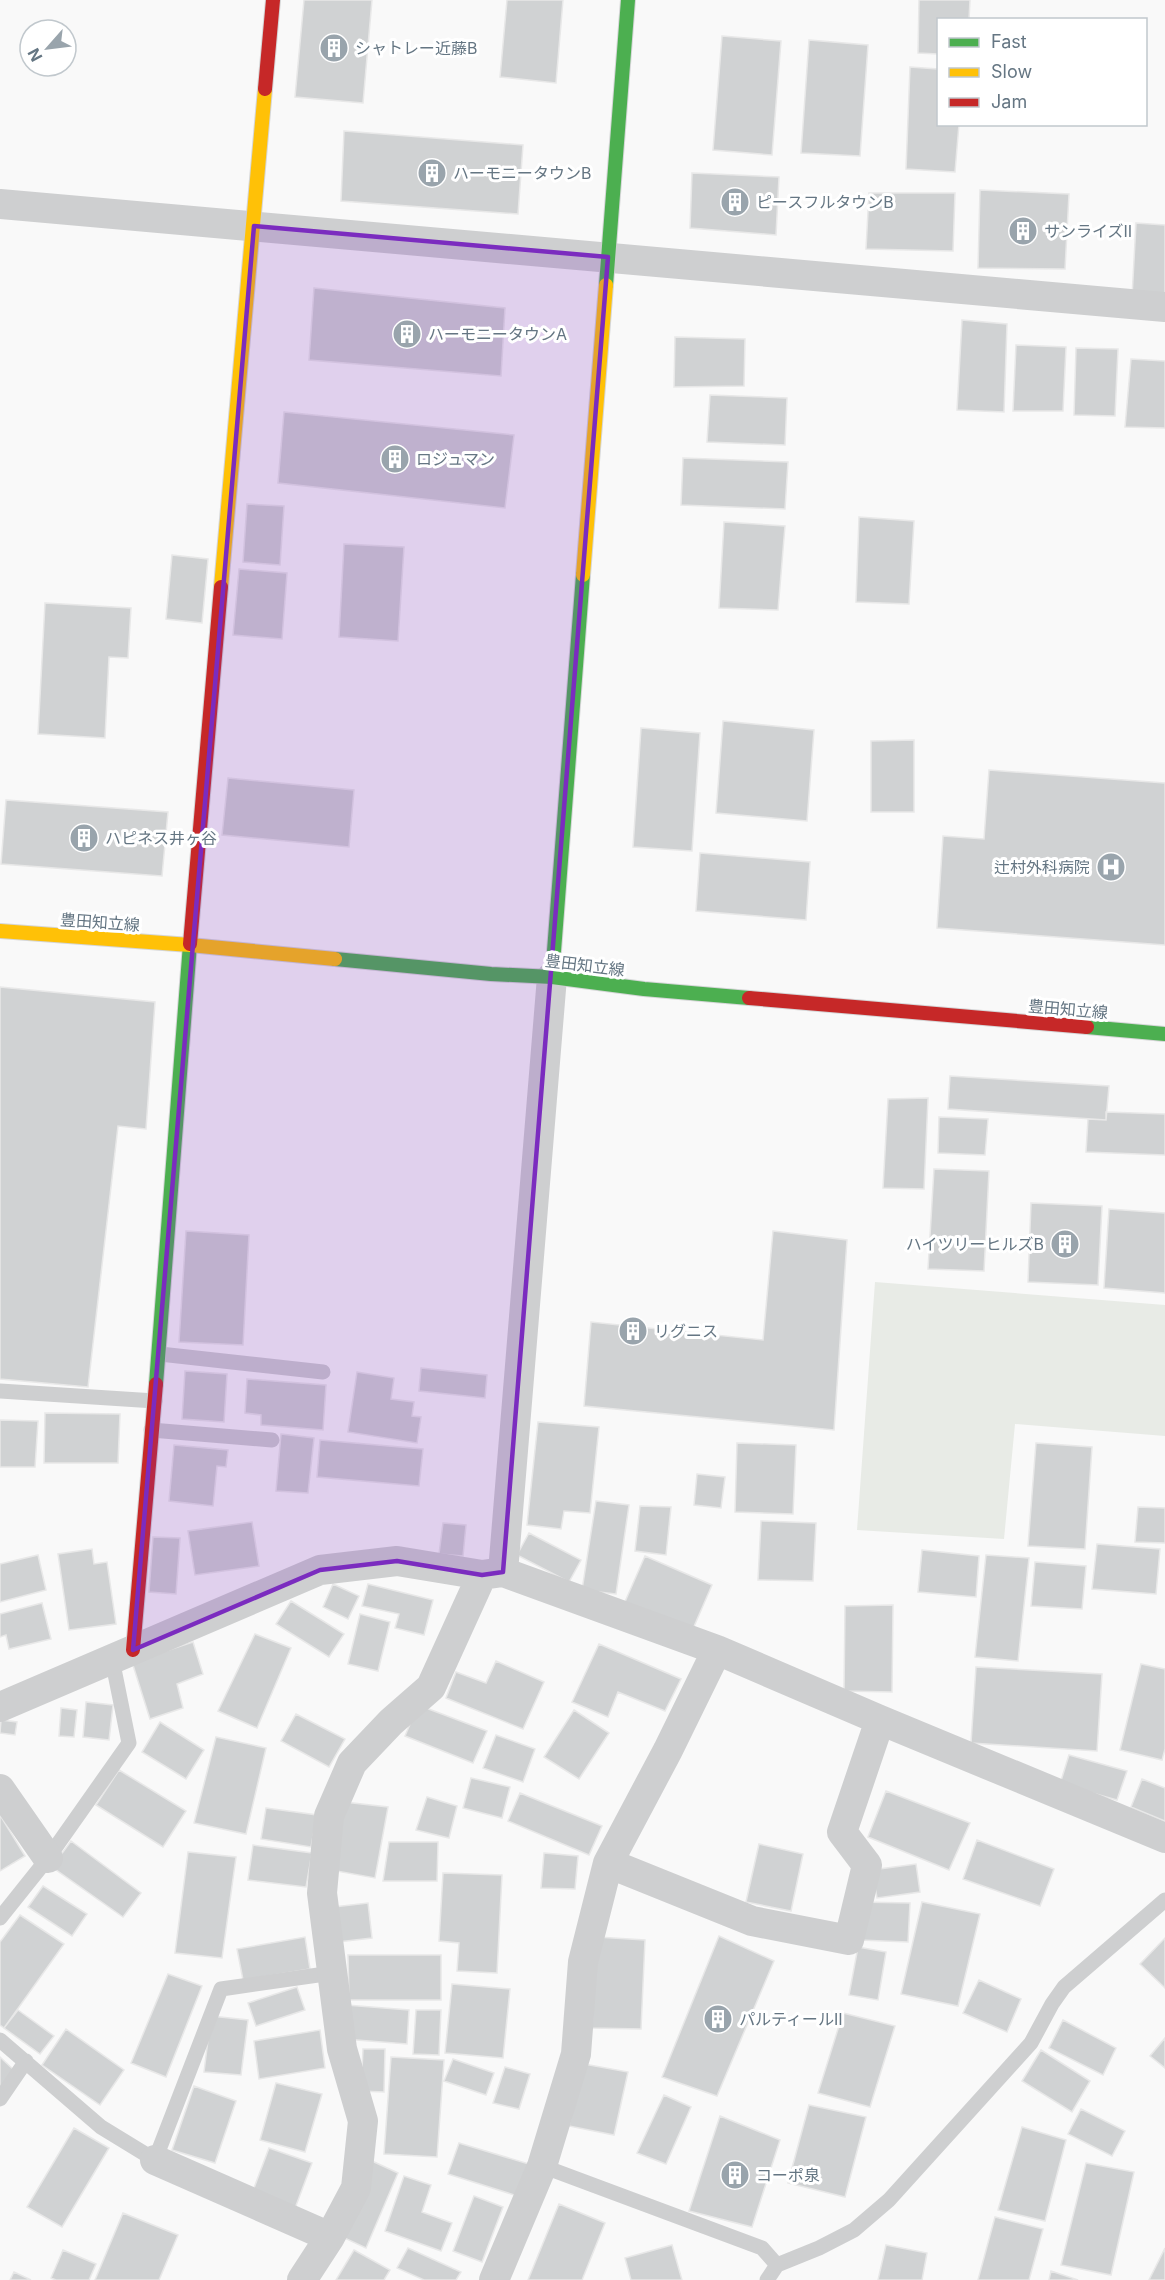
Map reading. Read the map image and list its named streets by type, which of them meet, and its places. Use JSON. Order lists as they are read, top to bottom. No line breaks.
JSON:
{"streets":{"street":["豊田知立線"]},"places":{"building":["シャトレー近藤B","ハーモニータウンB","ピースフルタウンB","サンライズⅡ","ハーモニータウンA","ロジュマン","ハピネス井ヶ谷","ハイツリーヒルズB","リグニス","パルティールⅡ","コーポ泉"],"hospital":["辻村外科病院"]},"legend":["Fast","Slow","Jam"],"north":"bottom left"}
